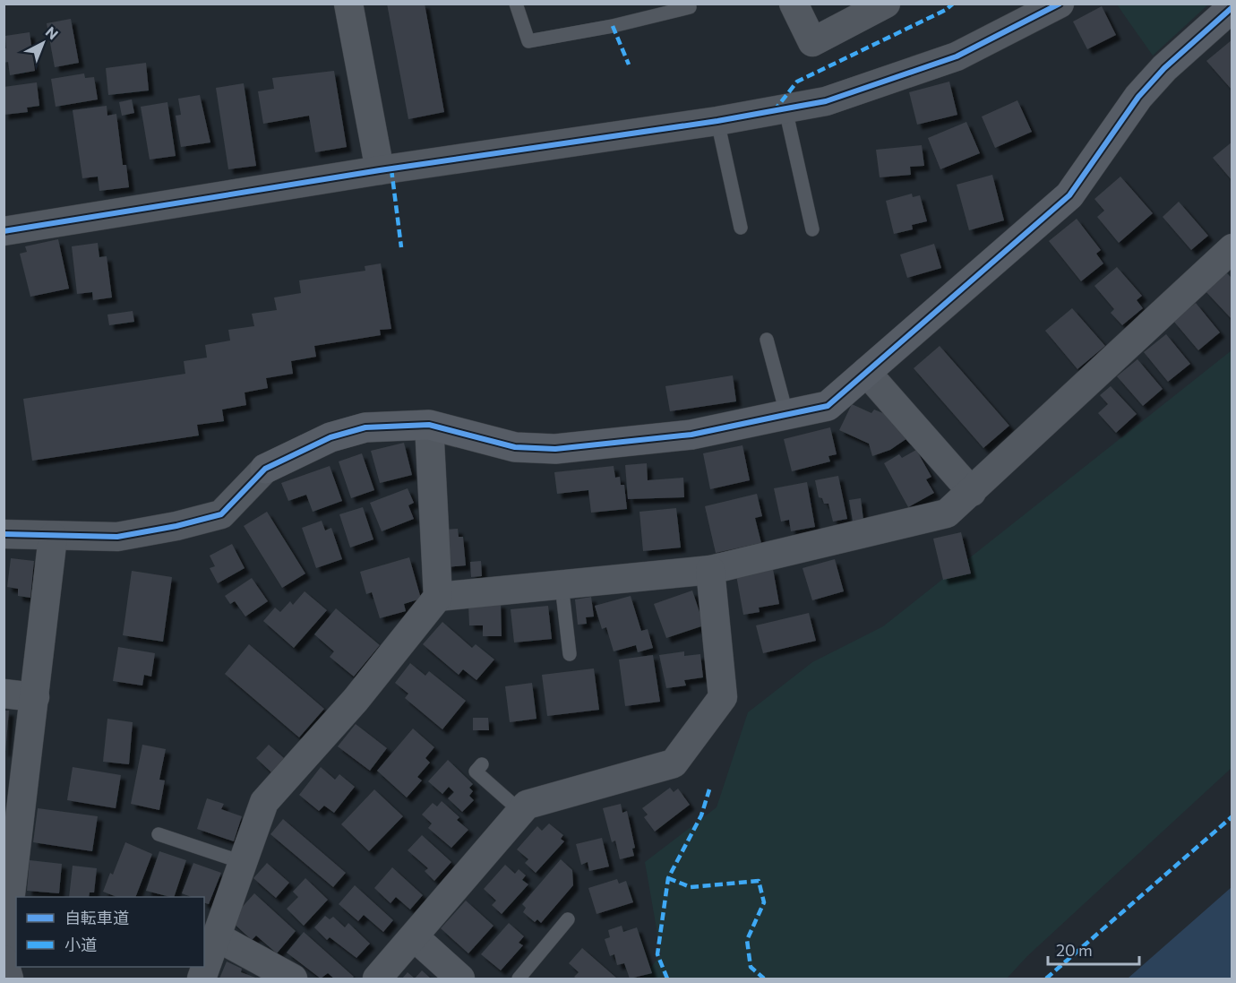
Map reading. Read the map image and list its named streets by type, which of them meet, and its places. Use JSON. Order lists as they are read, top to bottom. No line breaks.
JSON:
{"legend":["自転車道","小道"],"scale_bar":"20 m","north":"top right"}
